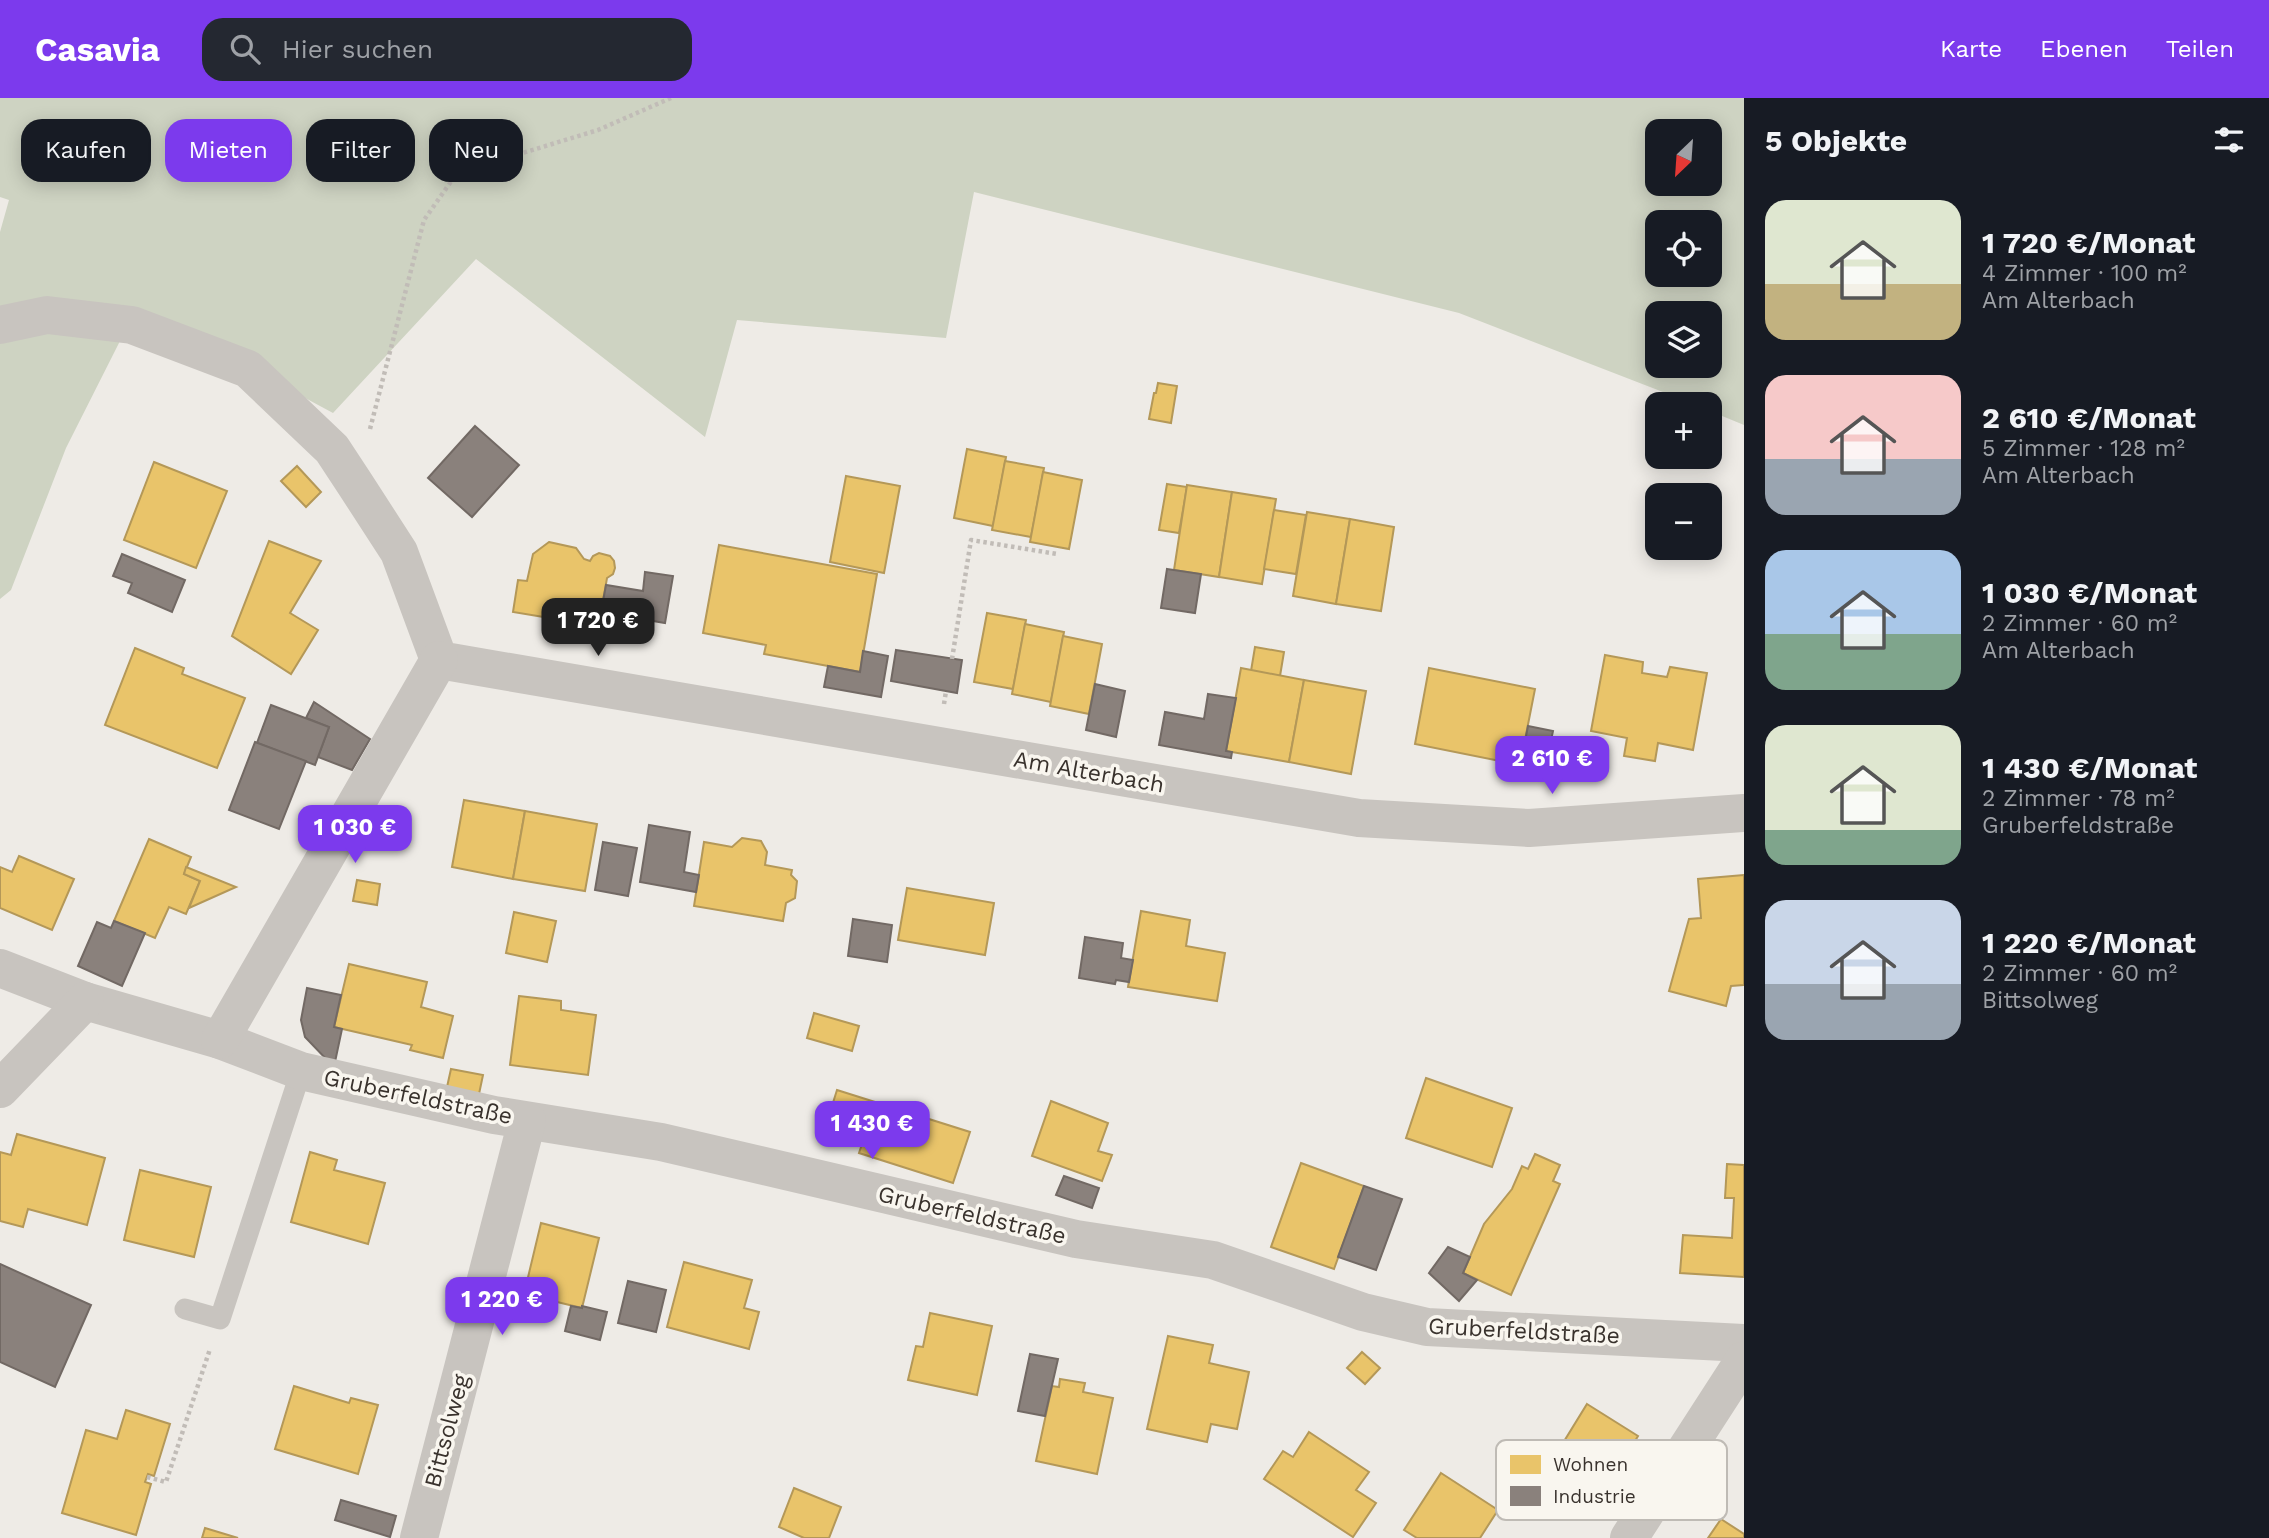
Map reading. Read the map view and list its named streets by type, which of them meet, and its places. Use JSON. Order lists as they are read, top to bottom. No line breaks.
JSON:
{"streets":{"street":["Am Alterbach","Gruberfeldstraße","Bittsolweg"]},"crossings":[["Gruberfeldstraße","Bittsolweg"]],"legend":["Wohnen","Industrie"],"north":"bottom left","page":{"header":"Casavia","search":"Hier suchen","nav":["Karte","Ebenen","Teilen"],"heading":"5 Objekte","map_buttons":["+","−"],"chip":["Kaufen","Mieten","Filter","Neu"],"list":[{"name":"1 720 €/Monat","note":"4 Zimmer · 100 m² · Am Alterbach"},{"name":"2 610 €/Monat","note":"5 Zimmer · 128 m² · Am Alterbach"},{"name":"1 030 €/Monat","note":"2 Zimmer · 60 m² · Am Alterbach"},{"name":"1 430 €/Monat","note":"2 Zimmer · 78 m² · Gruberfeldstraße"},{"name":"1 220 €/Monat","note":"2 Zimmer · 60 m² · Bittsolweg"}],"price":["1 720 €","2 610 €","1 030 €","1 430 €","1 220 €"]}}
